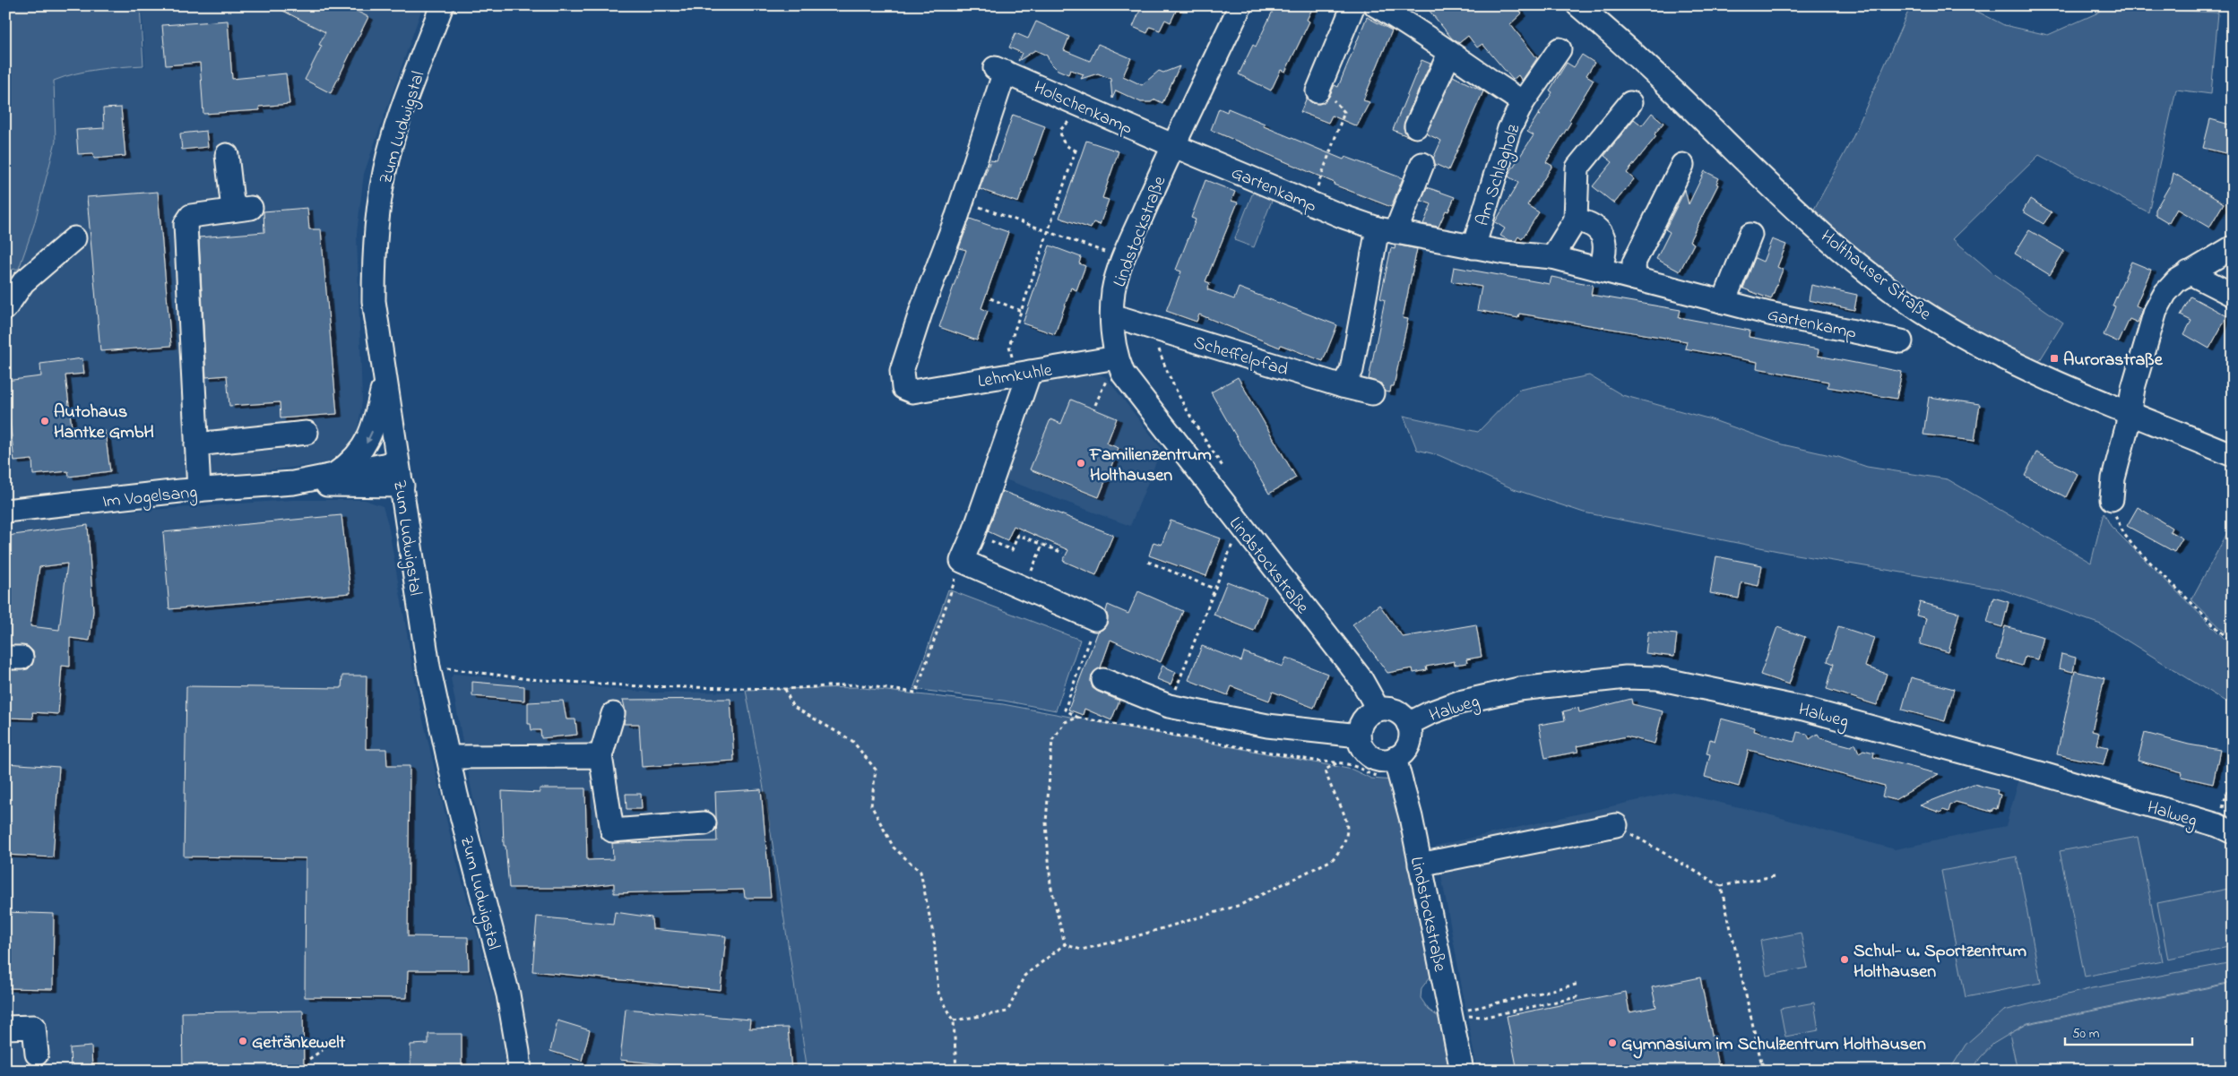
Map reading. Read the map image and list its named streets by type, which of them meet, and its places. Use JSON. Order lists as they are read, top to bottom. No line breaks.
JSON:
{"streets":{"street":["Holschenkamp","Zum Ludwigstal","Am Schlagholz","Gartenkamp","Lindstockstraße","Holthauser Straße","Scheffelpfad","Lehmkuhle","Im Vogelsang","Halweg"]},"crossings":[["Holschenkamp","Gartenkamp"],["Holschenkamp","Lindstockstraße"],["Holschenkamp","Lehmkuhle"],["Zum Ludwigstal","Im Vogelsang"],["Am Schlagholz","Gartenkamp"],["Gartenkamp","Lindstockstraße"],["Lindstockstraße","Scheffelpfad"],["Lindstockstraße","Lehmkuhle"],["Lindstockstraße","Halweg"]],"places":{"transit":["Aurorastraße"],"other":["Autohaus Hantke GmbH","Familienzentrum Holthausen","Schul- u. Sportzentrum Holthausen","Getränkewelt","Gymnasium im Schulzentrum Holthausen"]},"scale_bar":"50 m"}
